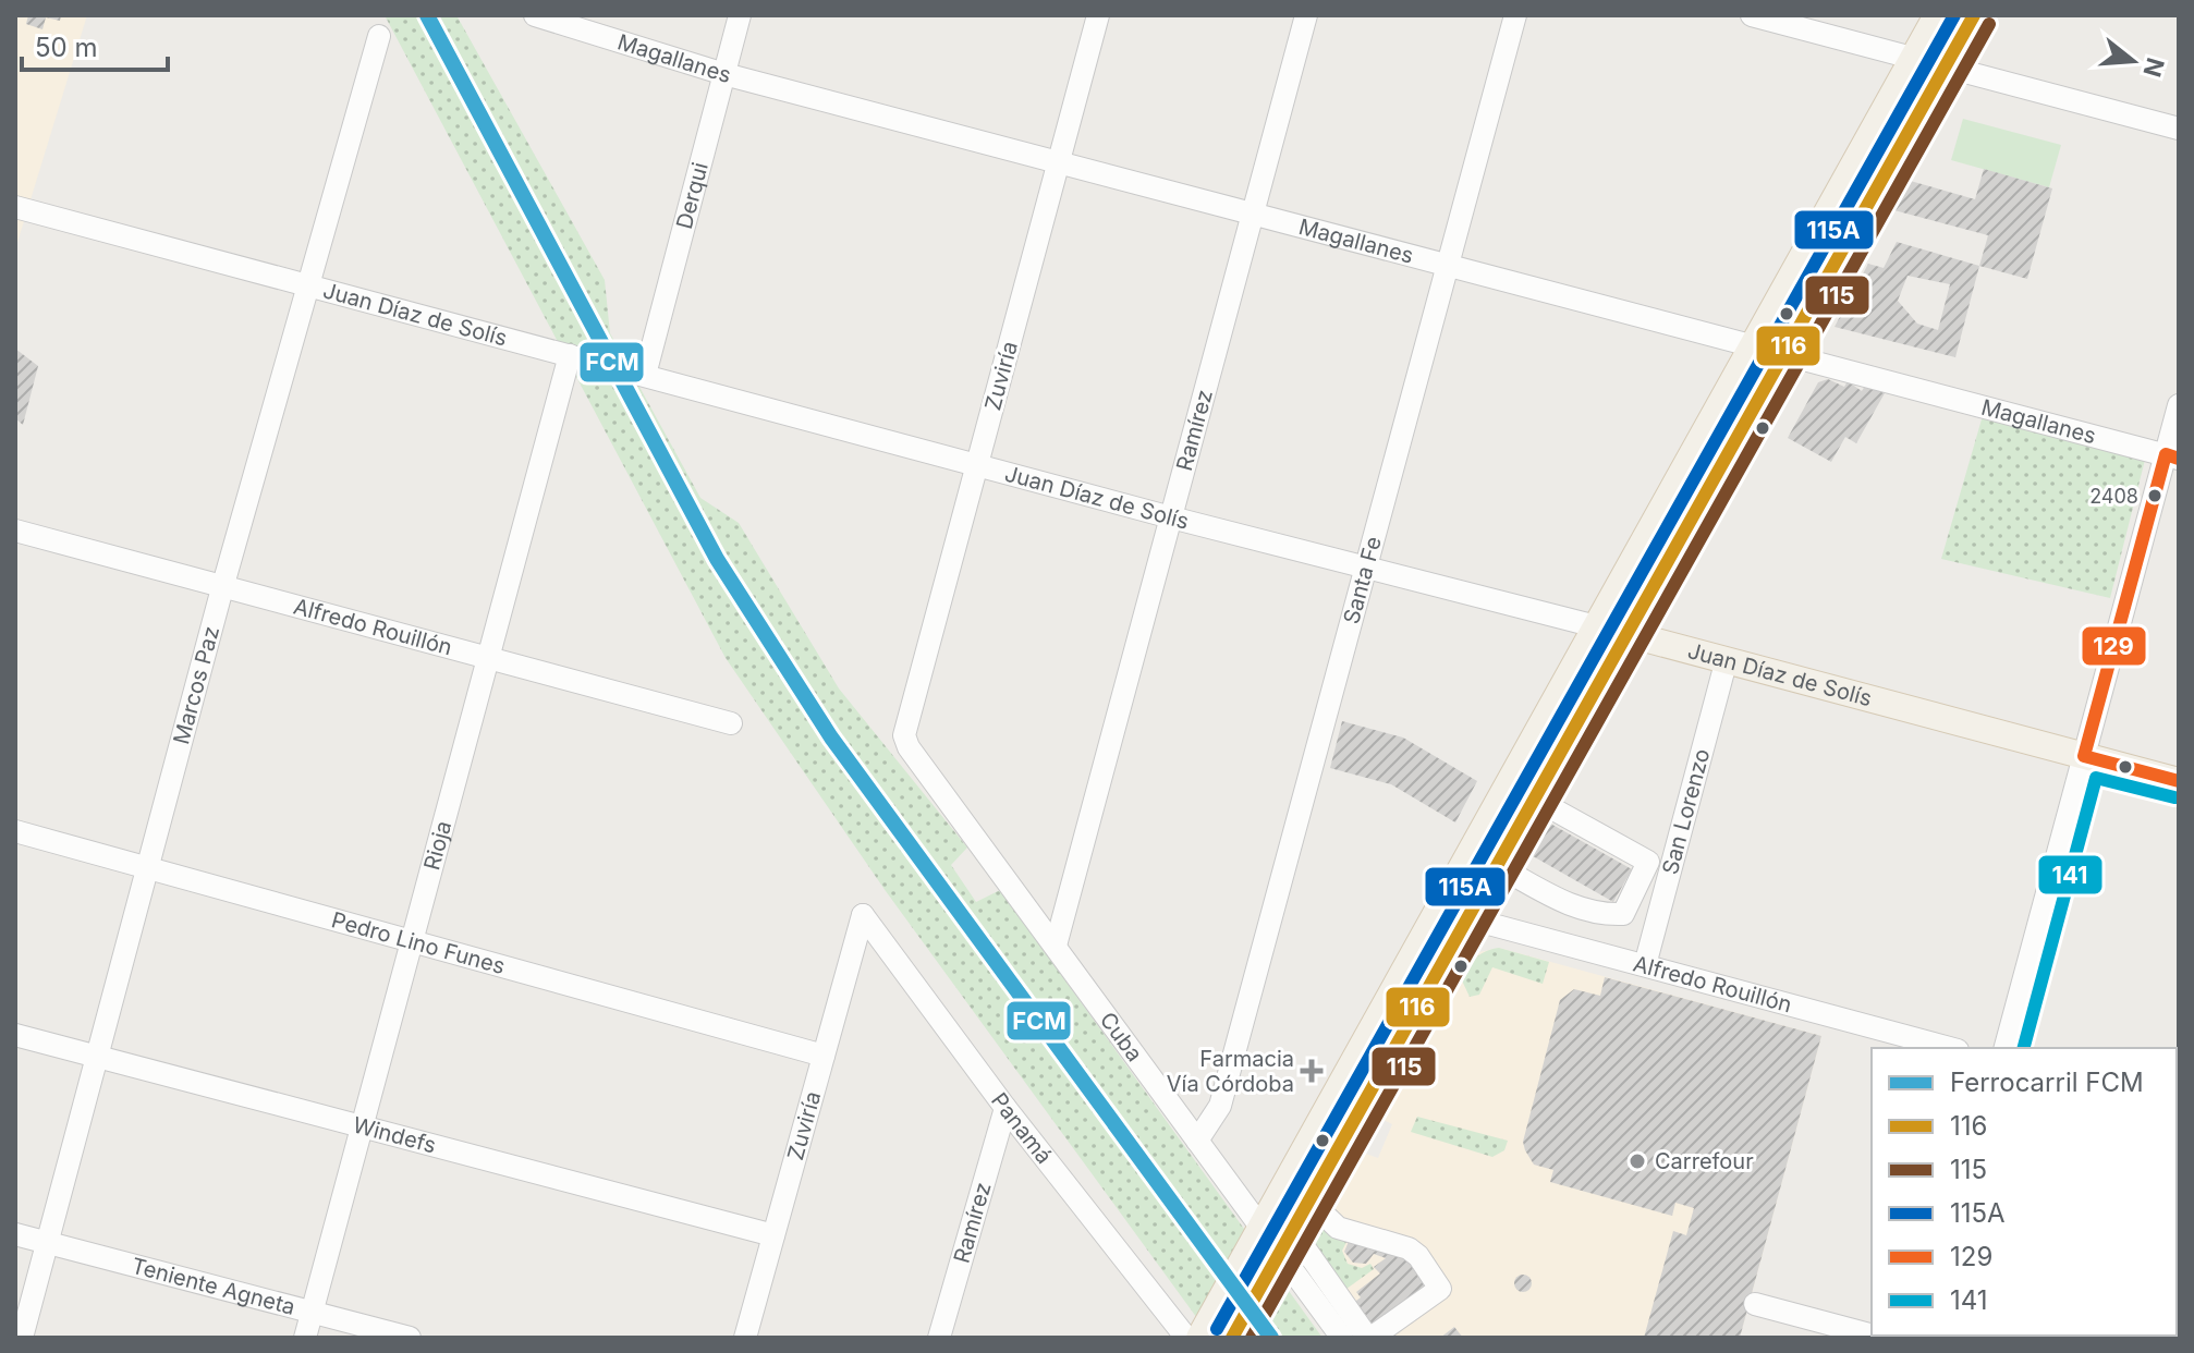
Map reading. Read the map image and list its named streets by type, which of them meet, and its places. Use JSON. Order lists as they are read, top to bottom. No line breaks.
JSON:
{"streets":{"main road":["Juan Díaz de Solís"],"street":["Magallanes","Derqui","Zuviría","Ramírez","Santa Fe","Alfredo Rouillón","Marcos Paz","San Lorenzo","Rioja","Pedro Lino Funes","Cuba","Panamá","Windefs","Teniente Agneta"]},"crossings":[["Magallanes","Derqui"],["Magallanes","Zuviría"],["Magallanes","Ramírez"],["Magallanes","Santa Fe"],["Derqui","Juan Díaz de Solís"],["Juan Díaz de Solís","Zuviría"],["Juan Díaz de Solís","Ramírez"],["Juan Díaz de Solís","Santa Fe"],["Juan Díaz de Solís","Marcos Paz"],["Juan Díaz de Solís","San Lorenzo"],["Juan Díaz de Solís","Rioja"],["Zuviría","Pedro Lino Funes"],["Zuviría","Cuba"],["Zuviría","Panamá"],["Zuviría","Windefs"],["Ramírez","Cuba"],["Ramírez","Panamá"],["Santa Fe","Cuba"],["Alfredo Rouillón","Marcos Paz"],["Alfredo Rouillón","San Lorenzo"],["Alfredo Rouillón","Rioja"],["Marcos Paz","Pedro Lino Funes"],["Marcos Paz","Windefs"],["Marcos Paz","Teniente Agneta"],["Rioja","Pedro Lino Funes"],["Rioja","Windefs"],["Rioja","Teniente Agneta"]],"places":{"other":["2408","Carrefour"],"health":["Farmacia Vía Córdoba"]},"lines":["rail line FCM","transit line 116","transit line 115A","transit line 115","transit line 129","transit line 141"],"legend":["Ferrocarril FCM","116","115","115A","129","141"],"scale_bar":"50 m","north":"right"}
